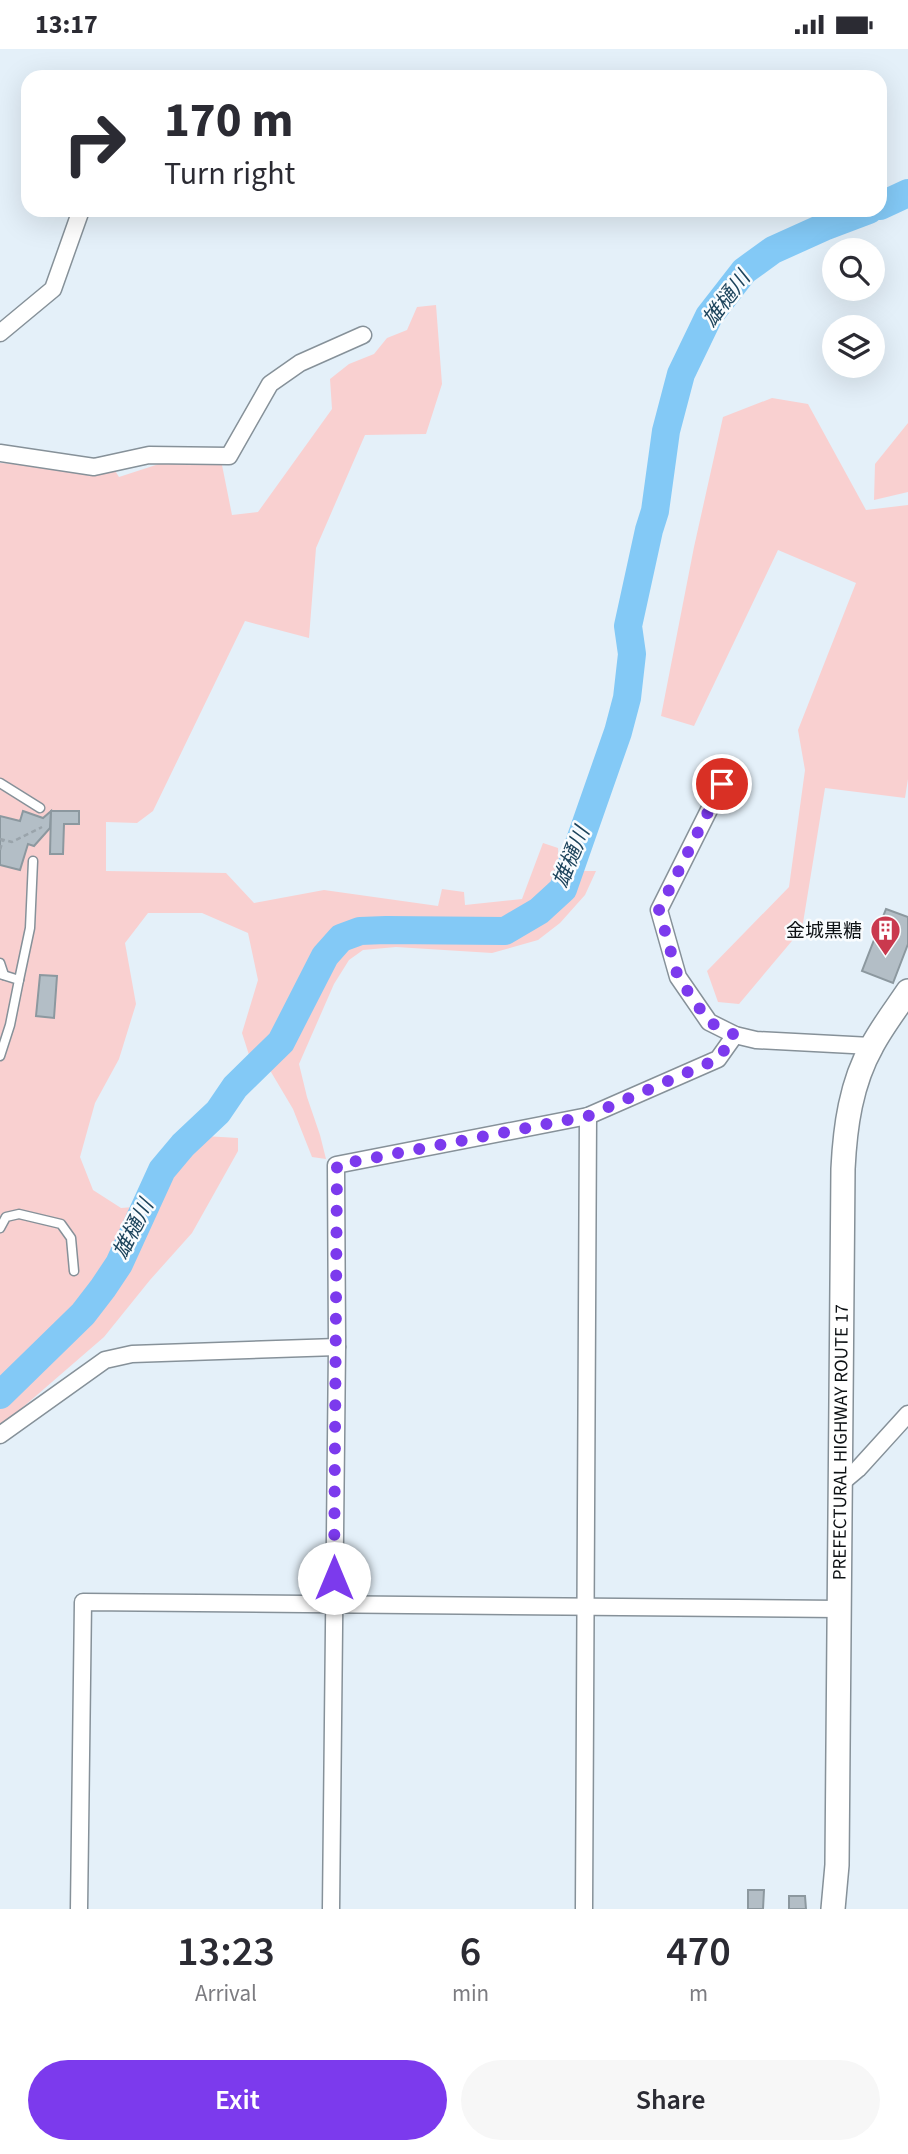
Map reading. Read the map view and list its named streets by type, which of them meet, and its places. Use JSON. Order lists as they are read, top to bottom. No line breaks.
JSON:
{"streets":{"main road":["PREFECTURAL HIGHWAY ROUTE 17"]},"water":["雄樋川"],"places":{"building":["金城黒糖"]},"page":{"status":"13:17","turn":["170 m","Turn right"],"eta":["13:23","Arrival","6","min","470","m"],"buttons":["Exit","Share"]}}
